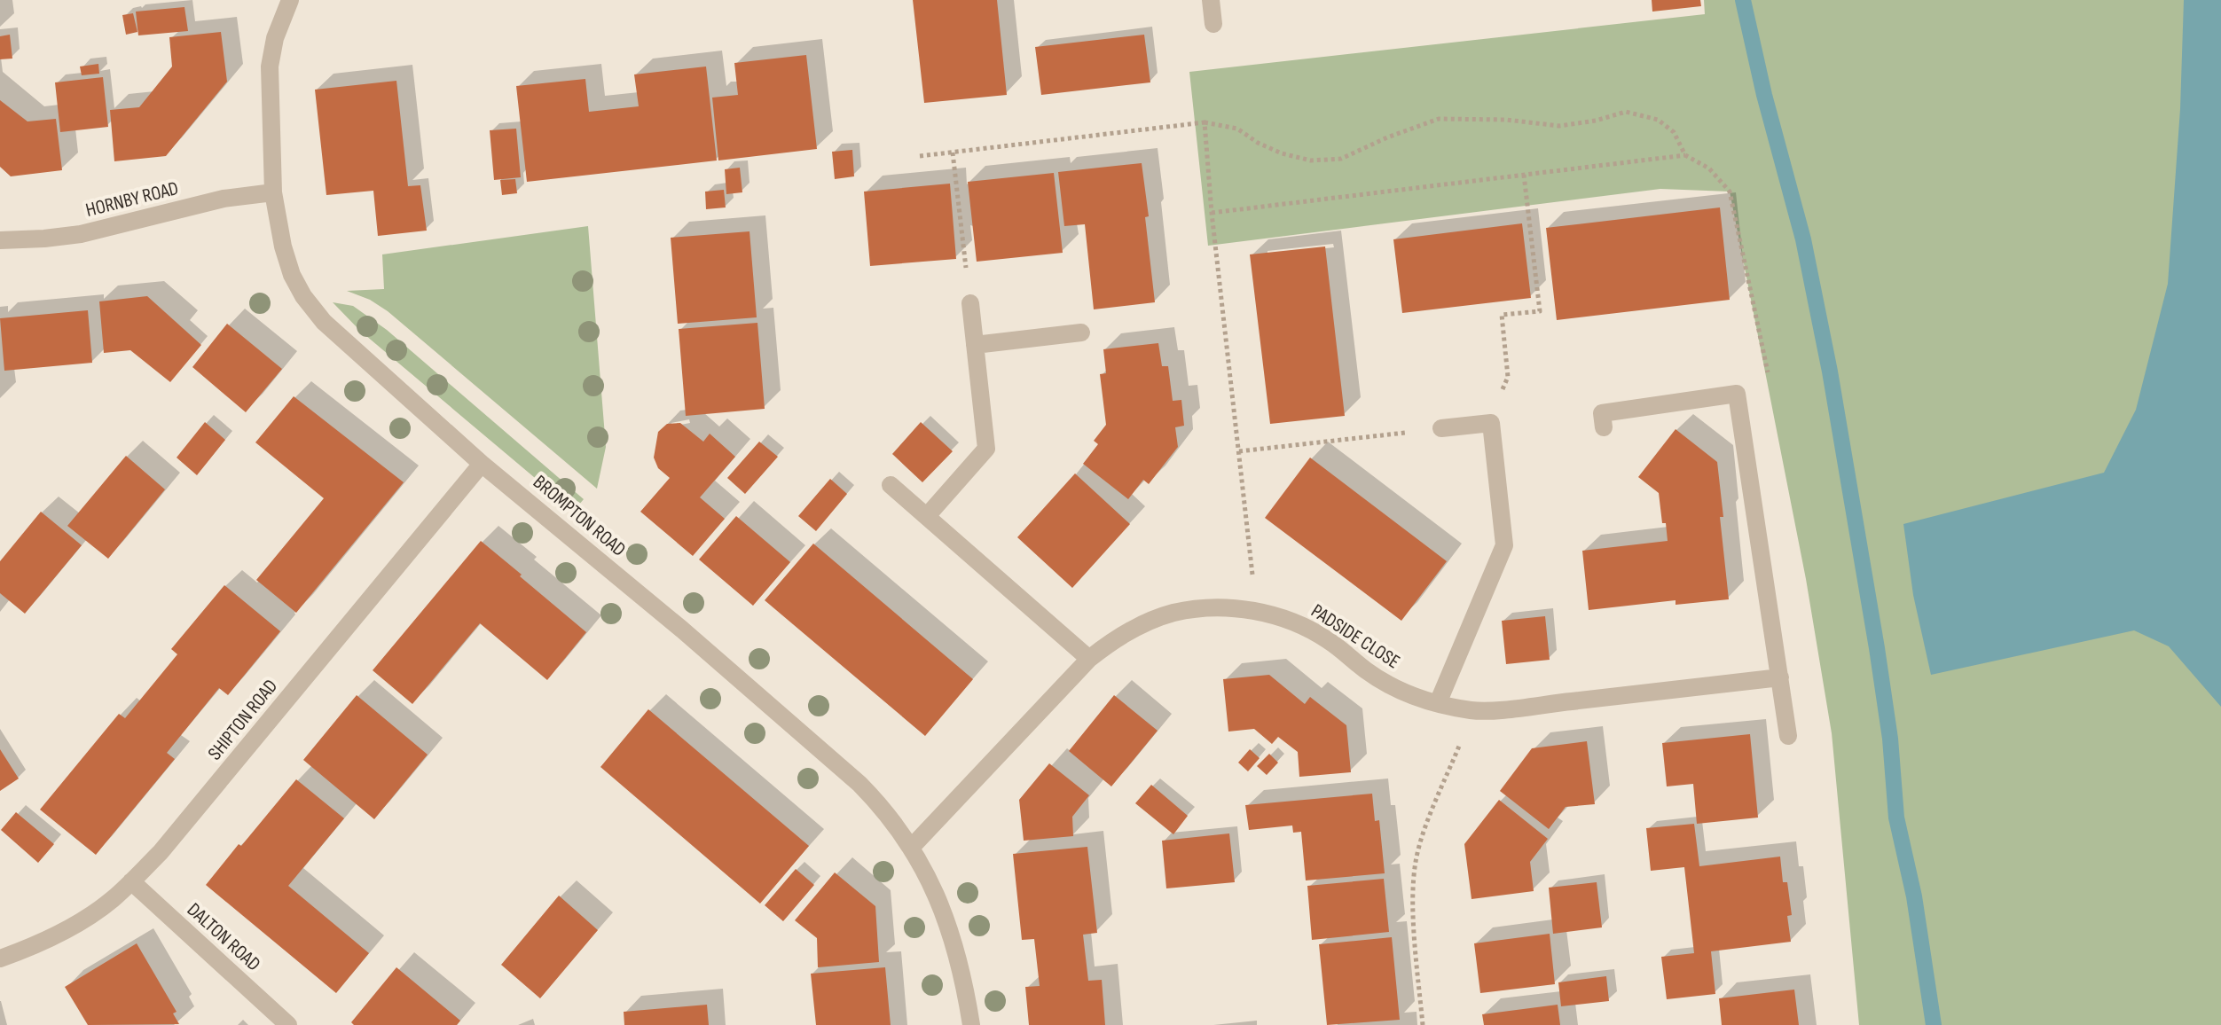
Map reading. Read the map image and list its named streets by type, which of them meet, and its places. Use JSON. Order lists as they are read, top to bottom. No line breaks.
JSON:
{"streets":{"street":["HORNBY ROAD","BROMPTON ROAD","PADSIDE CLOSE","SHIPTON ROAD","DALTON ROAD"]},"crossings":[["HORNBY ROAD","BROMPTON ROAD"],["BROMPTON ROAD","PADSIDE CLOSE"],["BROMPTON ROAD","SHIPTON ROAD"],["SHIPTON ROAD","DALTON ROAD"]]}
